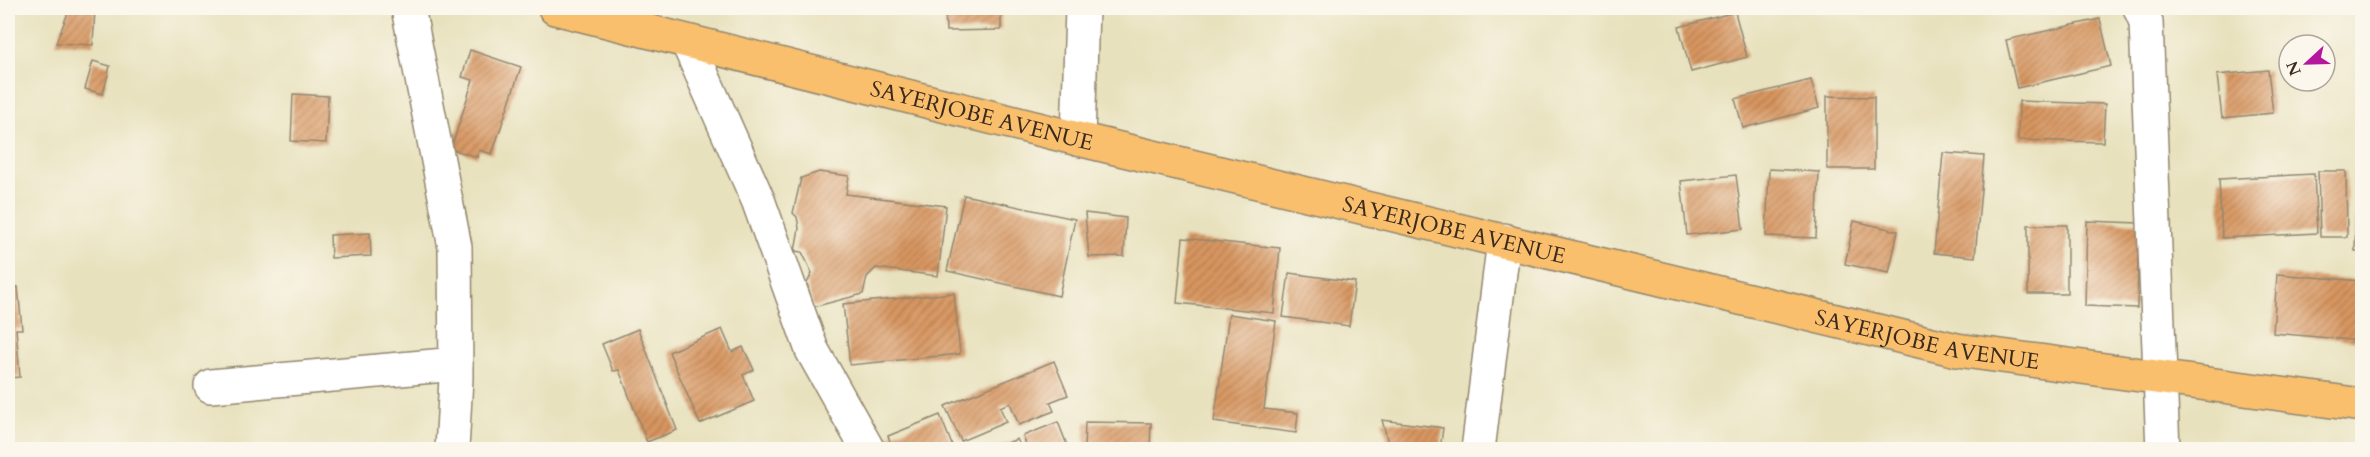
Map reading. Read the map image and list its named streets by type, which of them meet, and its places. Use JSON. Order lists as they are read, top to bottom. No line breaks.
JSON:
{"streets":{"main road":["SAYERJOBE AVENUE"]},"north":"left"}
